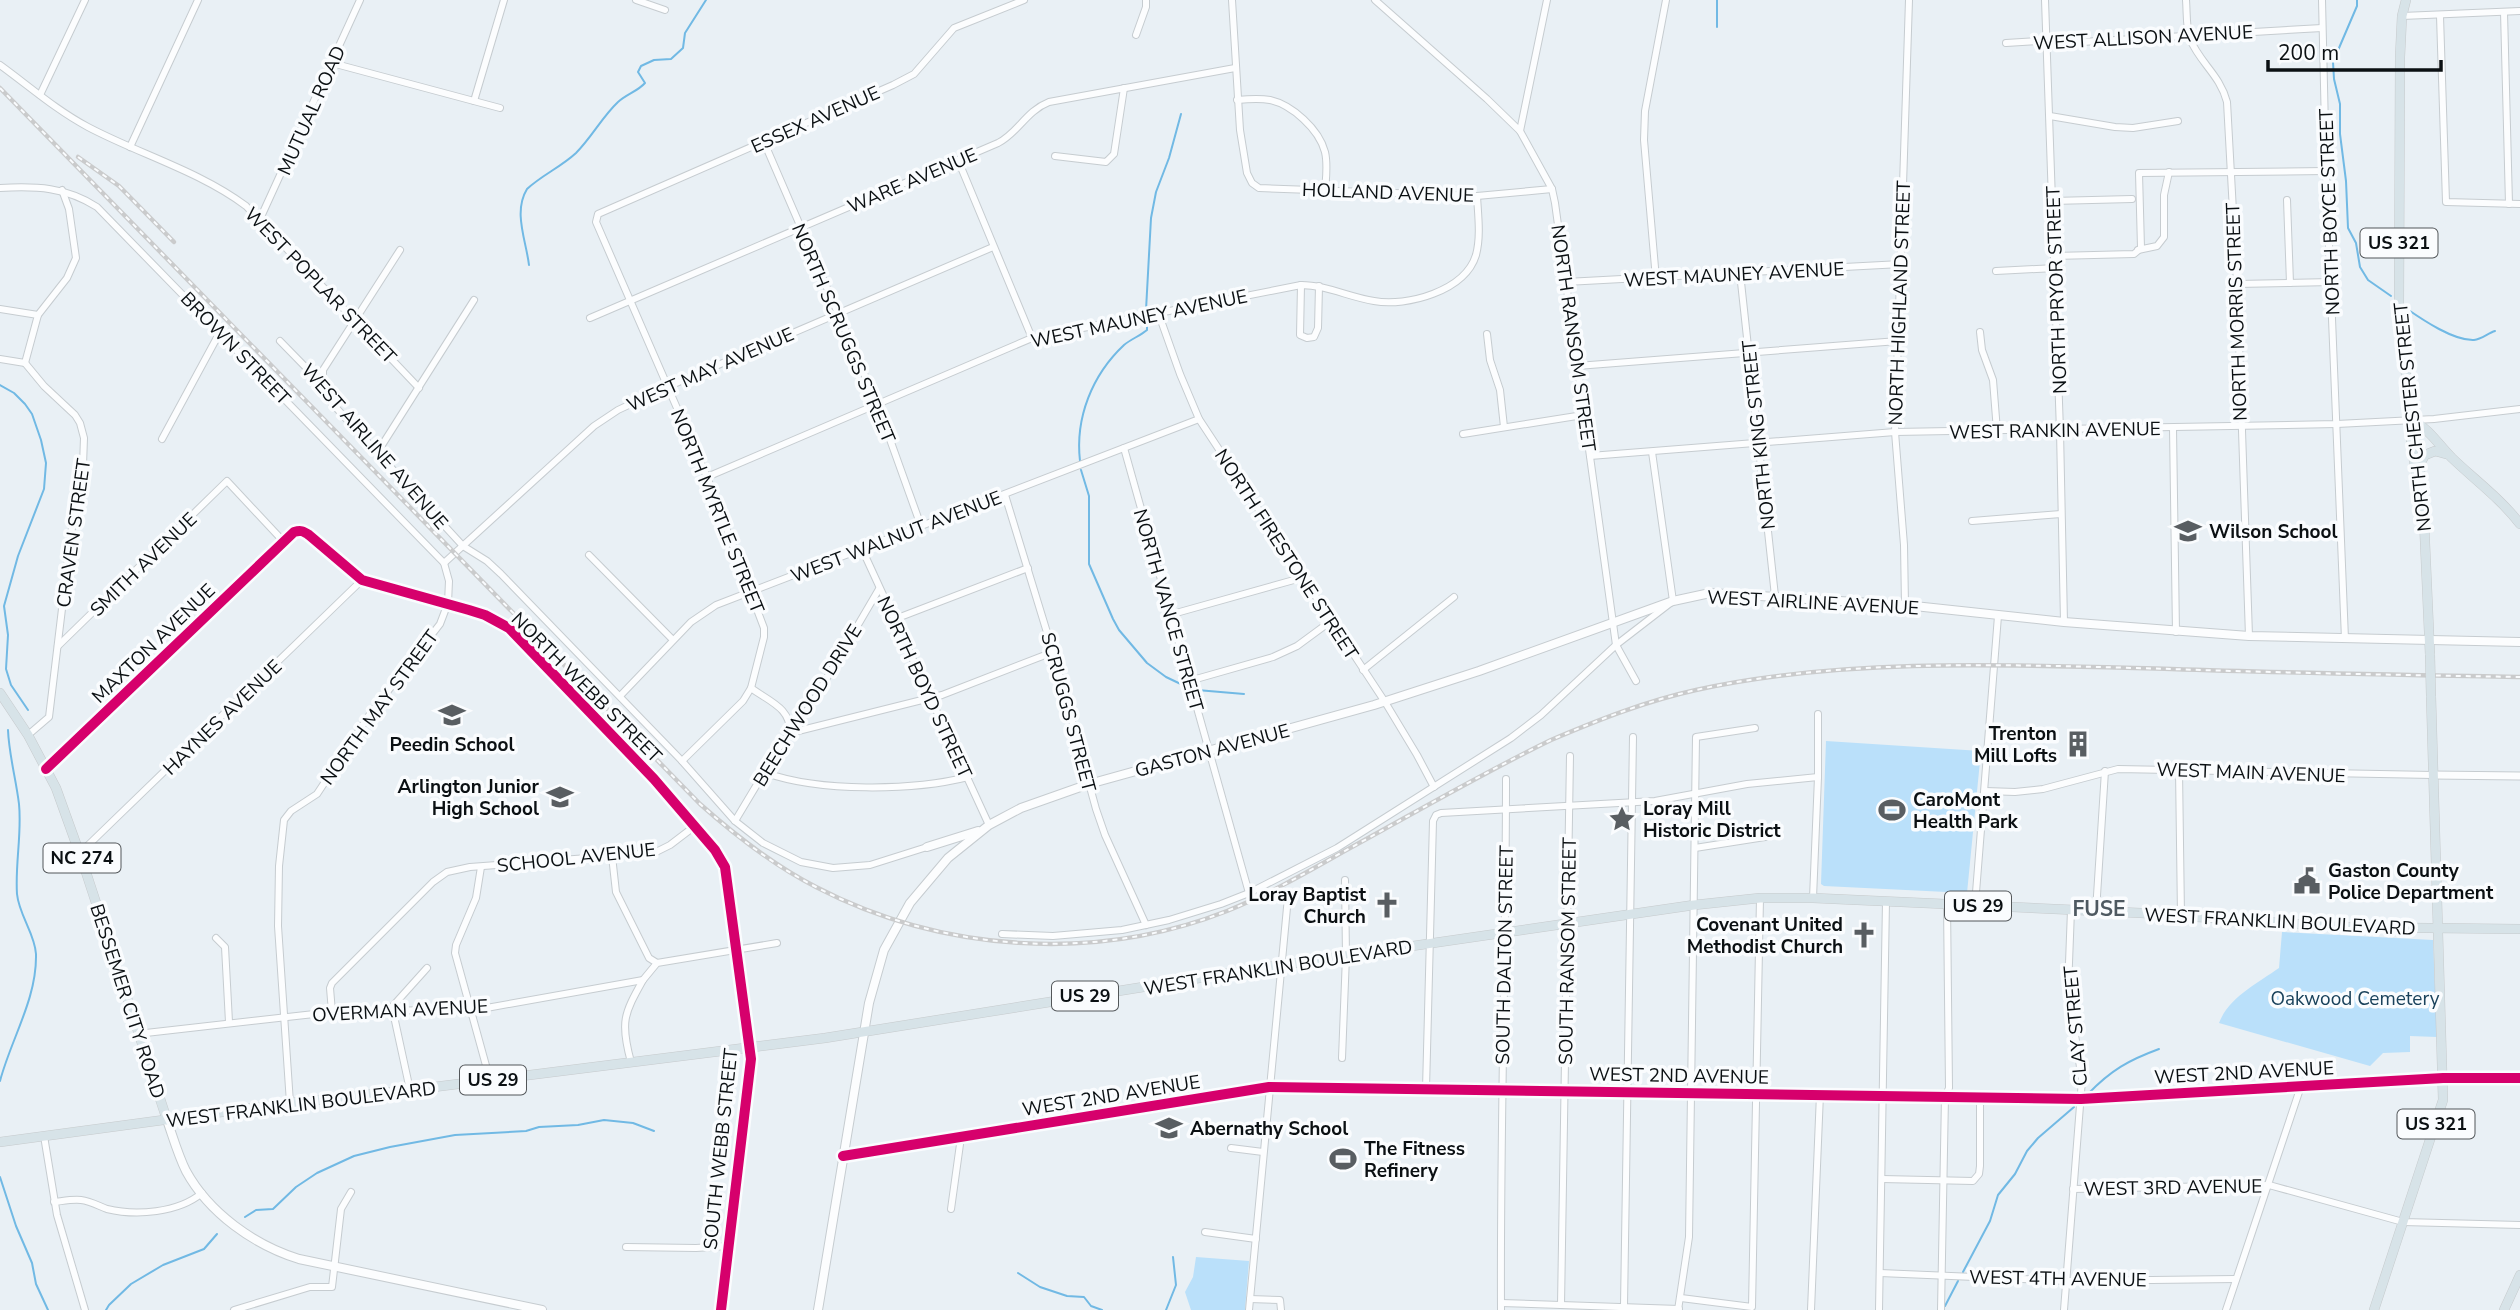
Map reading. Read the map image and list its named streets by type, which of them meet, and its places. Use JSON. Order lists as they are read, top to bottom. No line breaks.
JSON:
{"streets":{"main road":["US 321","NORTH CHESTER STREET","WEST AIRLINE AVENUE","GASTON AVENUE","NC 274","US 29","WEST FRANKLIN BOULEVARD","BESSEMER CITY ROAD"],"street":["WEST ALLISON AVENUE","MUTUAL ROAD","ESSEX AVENUE","WARE AVENUE","HOLLAND AVENUE","NORTH BOYCE STREET","WEST MAUNEY AVENUE","WEST POPLAR STREET","NORTH PRYOR STREET","NORTH HIGHLAND STREET","NORTH MORRIS STREET","NORTH SCRUGGS STREET","NORTH RANSOM STREET","BROWN STREET","WEST MAY AVENUE","WEST RANKIN AVENUE","NORTH KING STREET","NORTH MYRTLE STREET","CRAVEN STREET","WEST WALNUT AVENUE","NORTH FIRESTONE STREET","SMITH AVENUE","NORTH VANCE STREET","MAXTON AVENUE","NORTH WEBB STREET","NORTH BOYD STREET","BEECHWOOD DRIVE","NORTH MAY STREET","SCRUGGS STREET","HAYNES AVENUE","WEST MAIN AVENUE","SCHOOL AVENUE","SOUTH RANSOM STREET","SOUTH DALTON STREET","OVERMAN AVENUE","CLAY STREET","WEST 2ND AVENUE","SOUTH WEBB STREET","WEST 3RD AVENUE","WEST 4TH AVENUE"]},"crossings":[["WEST ALLISON AVENUE","NORTH BOYCE STREET"],["WEST ALLISON AVENUE","NORTH PRYOR STREET"],["WEST ALLISON AVENUE","NORTH MORRIS STREET"],["MUTUAL ROAD","WEST POPLAR STREET"],["ESSEX AVENUE","NORTH SCRUGGS STREET"],["ESSEX AVENUE","NORTH MYRTLE STREET"],["WARE AVENUE","NORTH SCRUGGS STREET"],["WARE AVENUE","NORTH MYRTLE STREET"],["HOLLAND AVENUE","WEST MAUNEY AVENUE"],["HOLLAND AVENUE","NORTH RANSOM STREET"],["NORTH BOYCE STREET","WEST RANKIN AVENUE"],["NORTH BOYCE STREET","WEST AIRLINE AVENUE"],["US 321","NORTH CHESTER STREET"],["US 321","WEST MAIN AVENUE"],["US 321","WEST FRANKLIN BOULEVARD"],["US 321","WEST 2ND AVENUE"],["US 321","WEST 3RD AVENUE"],["WEST MAUNEY AVENUE","NORTH HIGHLAND STREET"],["WEST MAUNEY AVENUE","NORTH SCRUGGS STREET"],["WEST MAUNEY AVENUE","NORTH RANSOM STREET"],["WEST MAUNEY AVENUE","NORTH KING STREET"],["WEST MAUNEY AVENUE","NORTH MYRTLE STREET"],["WEST MAUNEY AVENUE","NORTH FIRESTONE STREET"],["NORTH PRYOR STREET","WEST RANKIN AVENUE"],["NORTH PRYOR STREET","WEST AIRLINE AVENUE"],["NORTH HIGHLAND STREET","WEST RANKIN AVENUE"],["NORTH HIGHLAND STREET","WEST AIRLINE AVENUE"],["NORTH MORRIS STREET","WEST RANKIN AVENUE"],["NORTH MORRIS STREET","WEST AIRLINE AVENUE"],["NORTH SCRUGGS STREET","WEST MAY AVENUE"],["NORTH SCRUGGS STREET","WEST WALNUT AVENUE"],["NORTH RANSOM STREET","WEST RANKIN AVENUE"],["NORTH RANSOM STREET","WEST AIRLINE AVENUE"],["NORTH RANSOM STREET","GASTON AVENUE"],["WEST MAY AVENUE","WEST AIRLINE AVENUE"],["WEST MAY AVENUE","NORTH MYRTLE STREET"],["NORTH CHESTER STREET","WEST RANKIN AVENUE"],["NORTH CHESTER STREET","WEST AIRLINE AVENUE"],["NORTH CHESTER STREET","WEST MAIN AVENUE"],["WEST RANKIN AVENUE","NORTH KING STREET"],["NORTH KING STREET","WEST AIRLINE AVENUE"],["WEST AIRLINE AVENUE","WEST WALNUT AVENUE"],["WEST AIRLINE AVENUE","NORTH FIRESTONE STREET"],["WEST AIRLINE AVENUE","NORTH VANCE STREET"],["WEST AIRLINE AVENUE","BEECHWOOD DRIVE"],["WEST AIRLINE AVENUE","SCRUGGS STREET"],["WEST AIRLINE AVENUE","GASTON AVENUE"],["NORTH MYRTLE STREET","WEST WALNUT AVENUE"],["CRAVEN STREET","SMITH AVENUE"],["CRAVEN STREET","BESSEMER CITY ROAD"],["WEST WALNUT AVENUE","NORTH FIRESTONE STREET"],["WEST WALNUT AVENUE","NORTH VANCE STREET"],["WEST WALNUT AVENUE","NORTH BOYD STREET"],["WEST WALNUT AVENUE","SCRUGGS STREET"],["NORTH FIRESTONE STREET","GASTON AVENUE"],["SMITH AVENUE","MAXTON AVENUE"],["SMITH AVENUE","NORTH WEBB STREET"],["NORTH VANCE STREET","GASTON AVENUE"],["MAXTON AVENUE","NORTH WEBB STREET"],["MAXTON AVENUE","BESSEMER CITY ROAD"],["NORTH WEBB STREET","NORTH MAY STREET"],["NORTH WEBB STREET","HAYNES AVENUE"],["NORTH WEBB STREET","SCHOOL AVENUE"],["NORTH WEBB STREET","SOUTH WEBB STREET"],["NORTH BOYD STREET","BEECHWOOD DRIVE"],["NORTH BOYD STREET","GASTON AVENUE"],["NORTH MAY STREET","OVERMAN AVENUE"],["SCRUGGS STREET","GASTON AVENUE"],["HAYNES AVENUE","BESSEMER CITY ROAD"],["GASTON AVENUE","WEST FRANKLIN BOULEVARD"],["GASTON AVENUE","WEST 2ND AVENUE"],["SCHOOL AVENUE","OVERMAN AVENUE"],["WEST FRANKLIN BOULEVARD","SOUTH RANSOM STREET"],["WEST FRANKLIN BOULEVARD","SOUTH DALTON STREET"],["WEST FRANKLIN BOULEVARD","BESSEMER CITY ROAD"],["WEST FRANKLIN BOULEVARD","CLAY STREET"],["WEST FRANKLIN BOULEVARD","SOUTH WEBB STREET"],["SOUTH RANSOM STREET","WEST 2ND AVENUE"],["SOUTH DALTON STREET","WEST 2ND AVENUE"],["BESSEMER CITY ROAD","OVERMAN AVENUE"],["CLAY STREET","WEST 2ND AVENUE"],["CLAY STREET","WEST 3RD AVENUE"],["CLAY STREET","WEST 4TH AVENUE"]],"districts":["FUSE"],"parks":["Oakwood Cemetery"],"places":{"school or university":["Wilson School","Peedin School","Arlington Junior High School","Abernathy School"],"building":["Trenton Mill Lofts"],"sports":["CaroMont Health Park","The Fitness Refinery"],"place":["Loray Mill Historic District"],"public building":["Gaston County Police Department"],"church":["Loray Baptist Church","Covenant United Methodist Church"]},"scale_bar":"200 m"}
